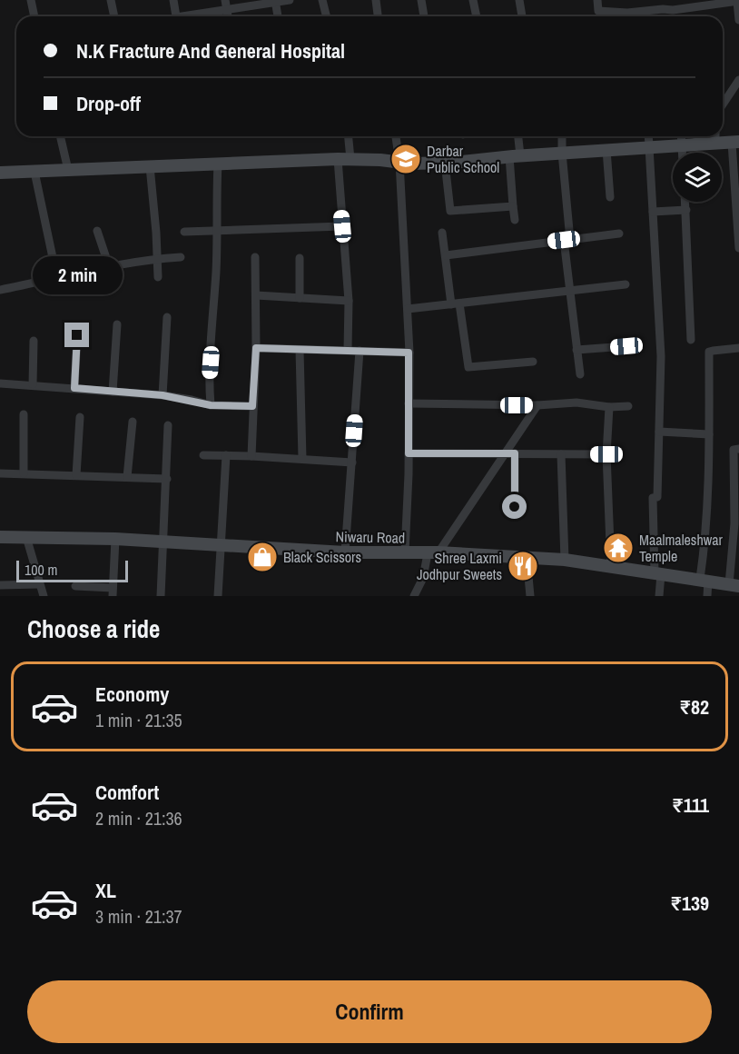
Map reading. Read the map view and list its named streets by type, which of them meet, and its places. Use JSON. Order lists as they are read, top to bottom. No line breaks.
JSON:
{"streets":{"street":["Niwaru Road"]},"places":{"school or university":["Darbar Public School"],"temple":["Maalmaleshwar Temple"],"shop":["Black Scissors"],"restaurant":["Shree Laxmi Jodhpur Sweets"]},"scale_bar":"100 m","page":{"banner":["N.K Fracture And General Hospital","Drop-off"],"bubble":"2 min","scale":"100 m","heading":"Choose a ride","list":[{"name":"Economy","note":"1 min · 21:35","value":"₹82"},{"name":"Comfort","note":"2 min · 21:36","value":"₹111"},{"name":"XL","note":"3 min · 21:37","value":"₹139"}],"buttons":"Confirm"}}
